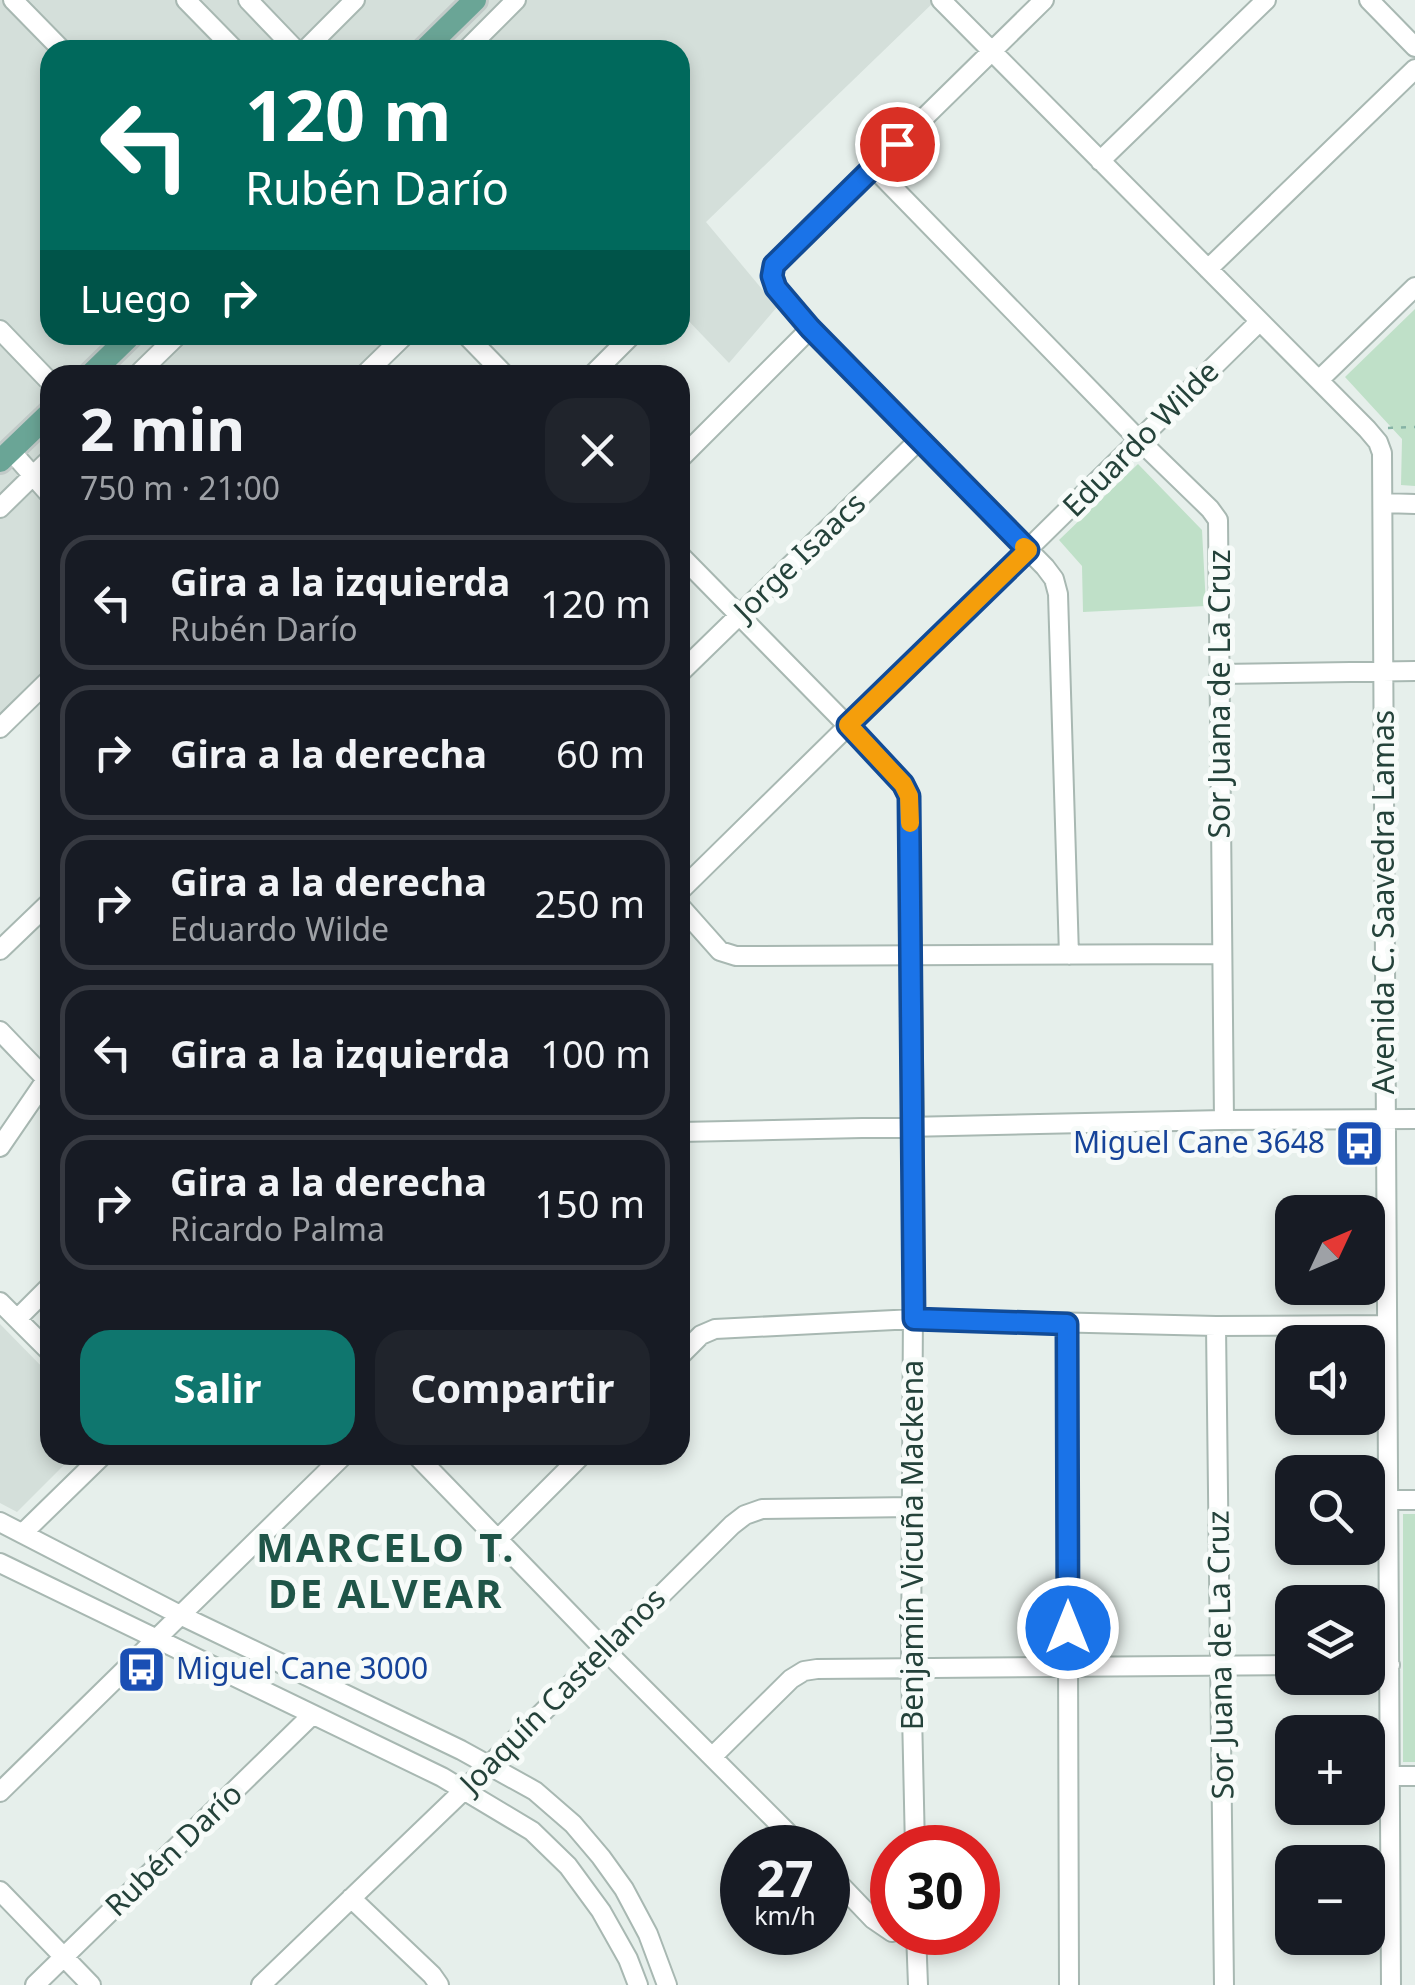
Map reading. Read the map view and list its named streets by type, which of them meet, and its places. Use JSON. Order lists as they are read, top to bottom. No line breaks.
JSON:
{"streets":{"street":["Eduardo Wilde","Jorge Isaacs","Sor Juana de La Cruz","Avenida C. Saavedra Lamas","Benjamín Vicuña Mackena","Joaquín Castellanos","Rubén Darío"]},"crossings":[["Eduardo Wilde","Sor Juana de La Cruz"],["Eduardo Wilde","Avenida C. Saavedra Lamas"],["Eduardo Wilde","Benjamín Vicuña Mackena"],["Jorge Isaacs","Benjamín Vicuña Mackena"],["Benjamín Vicuña Mackena","Joaquín Castellanos"]],"districts":["MARCELO T. DE ALVEAR"],"places":{"bus stop":["Miguel Cane 3648","Miguel Cane 3000"]},"north":"top right","page":{"turn":["120 m","Rubén Darío"],"then":"Luego","heading":["2 min","750 m · 21:00"],"list":[{"name":"Gira a la izquierda","note":"Rubén Darío","value":"120 m"},{"name":"Gira a la derecha","value":"60 m"},{"name":"Gira a la derecha","note":"Eduardo Wilde","value":"250 m"},{"name":"Gira a la izquierda","value":"100 m"},{"name":"Gira a la derecha","note":"Ricardo Palma","value":"150 m"}],"map_buttons":["+","−"],"buttons":["Salir","Compartir"],"speed":"27 km/h","limit":"30"}}
